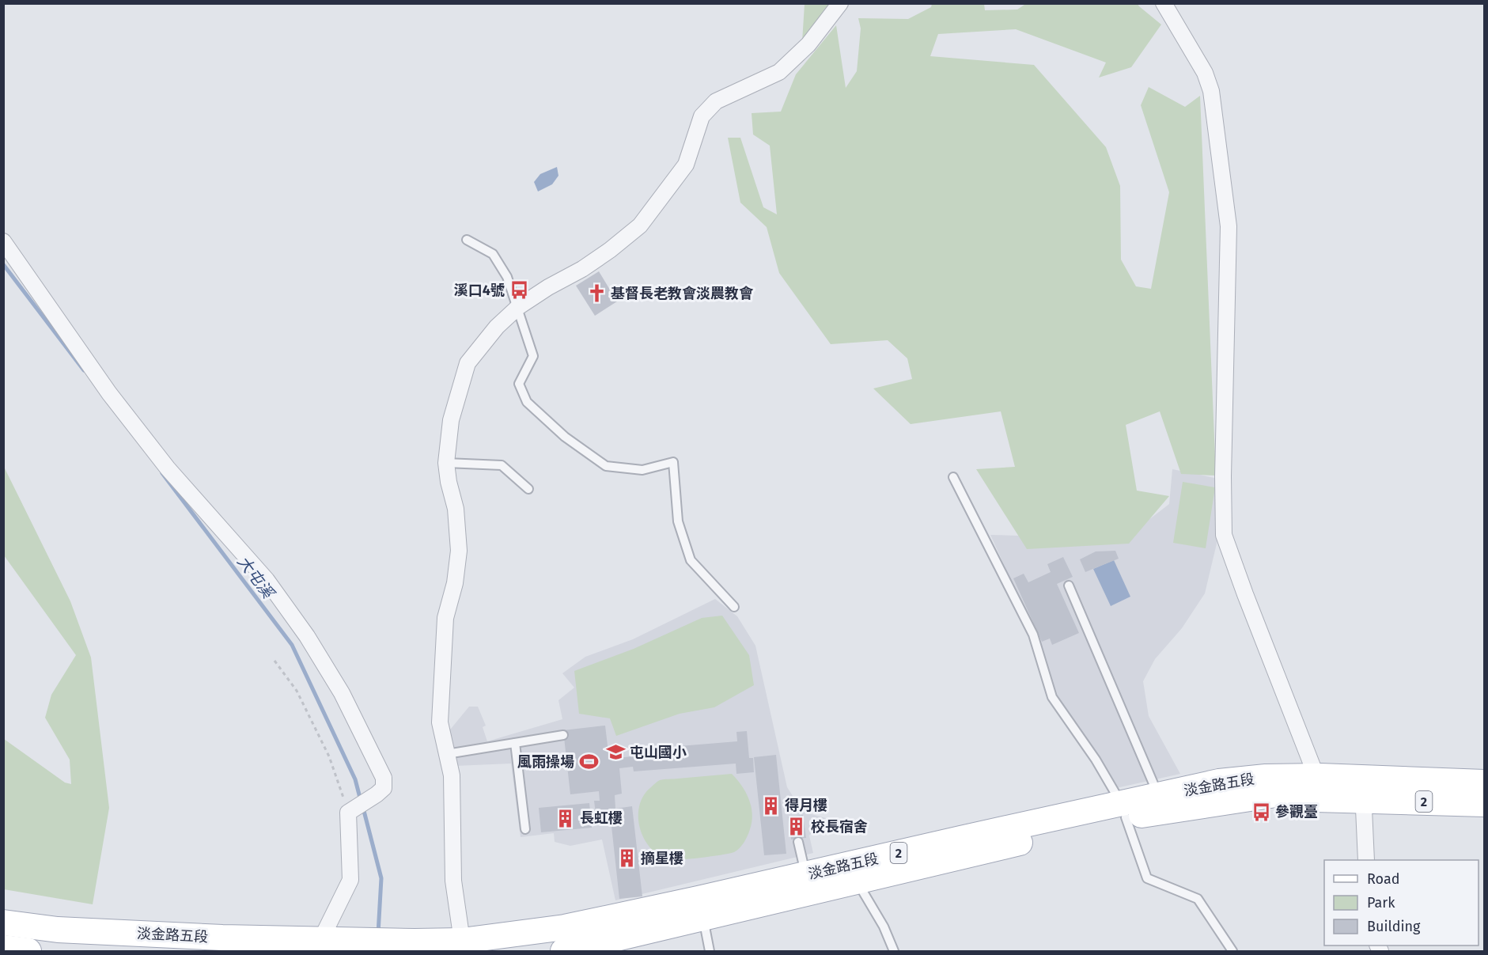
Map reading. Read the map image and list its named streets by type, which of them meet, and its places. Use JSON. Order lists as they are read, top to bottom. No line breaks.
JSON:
{"streets":{"main road":["淡金路五段","2"]},"crossings":[["淡金路五段","2"]],"water":["大屯溪"],"places":{"bus stop":["溪口4號","參觀臺"],"church":["基督長老教會淡農教會"],"school or university":["屯山國小"],"sports":["風雨操場"],"building":["得月樓","長虹樓","校長宿舍","摘星樓"]},"legend":["Road","Park","Building"]}
